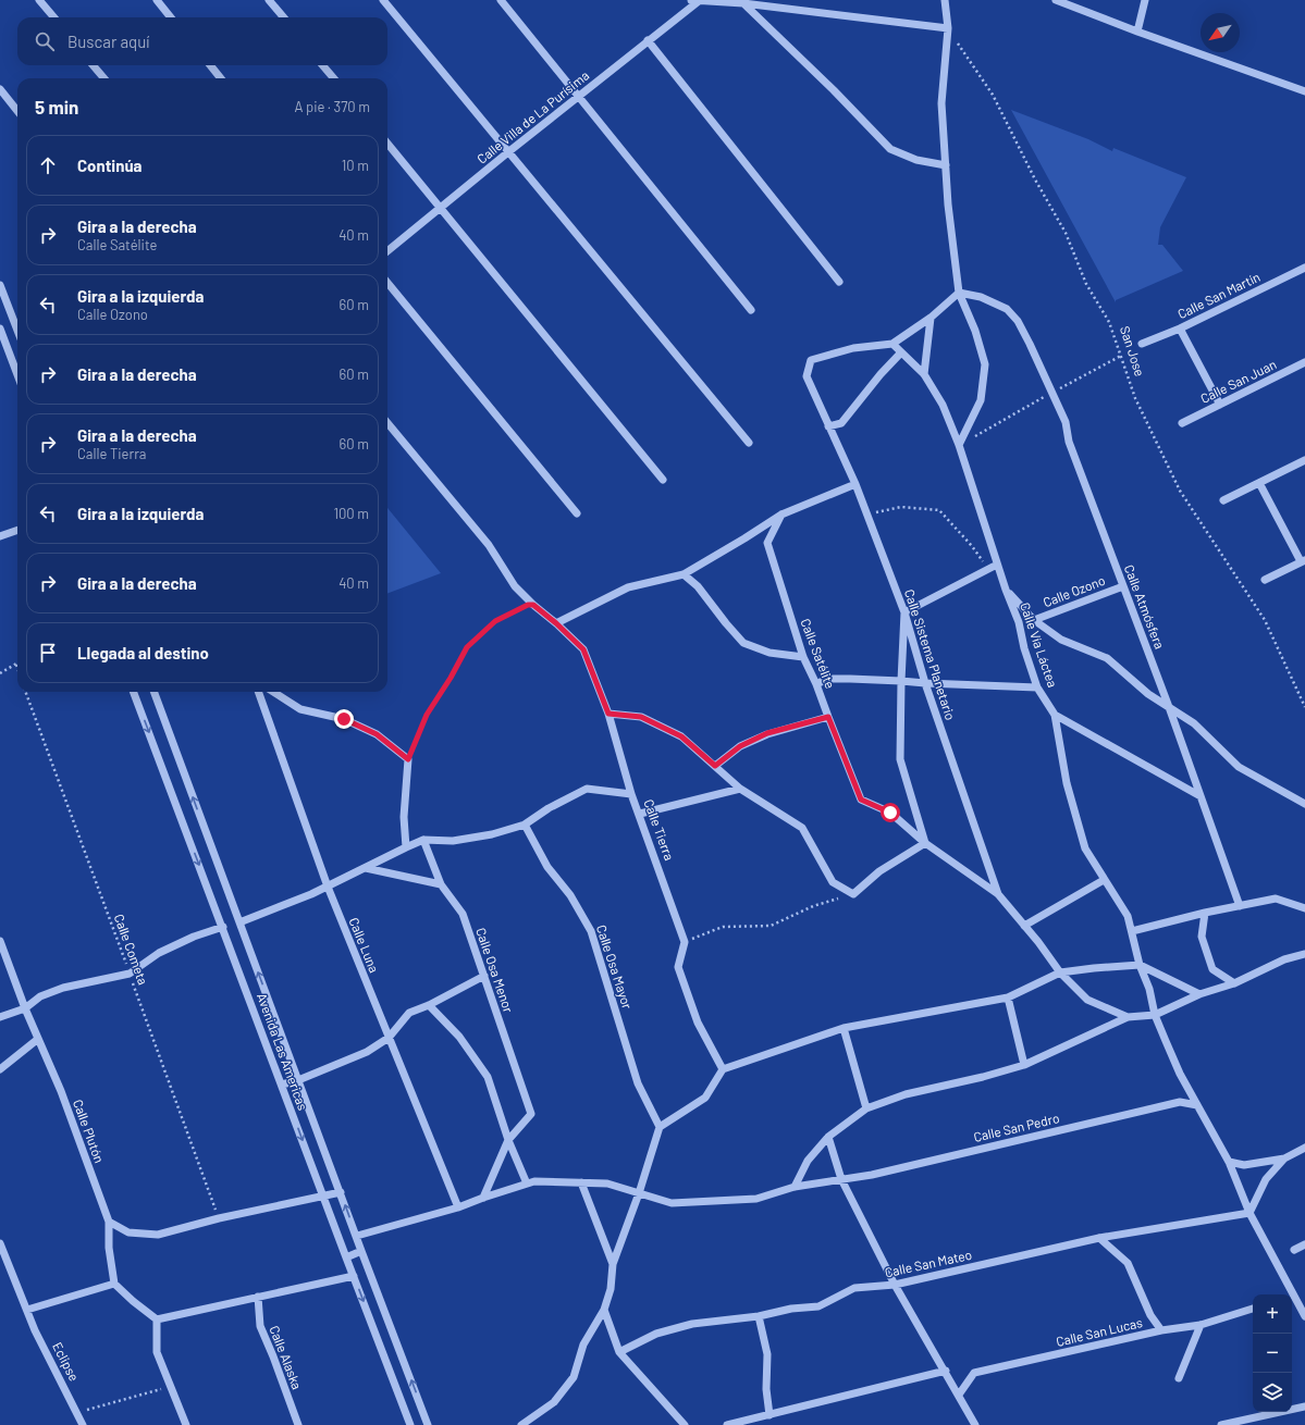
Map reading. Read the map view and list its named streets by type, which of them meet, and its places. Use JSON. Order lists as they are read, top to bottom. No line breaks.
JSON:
{"streets":{"street":["Calle Villa de La Purísima","Calle San Martín","Calle San Juan","Calle Ozono","Calle Atmósfera","Calle Vía Láctea","Calle Satélite","Calle Sistema Planetario","Calle Tierra","Calle Luna","Calle Osa Mayor","Calle Osa Menor","Avenida Las Americas","Calle San Pedro","Calle Plutón","Calle San Mateo","Calle San Lucas","Calle Alaska","Eclipse"],"path":["San Jose","Calle Cometa"]},"crossings":[["Calle Ozono","Calle Atmósfera"],["Calle Vía Láctea","Calle Sistema Planetario"],["Calle Vía Láctea","Calle San Pedro"],["Calle Vía Láctea","Calle San Mateo"],["Calle Luna","Calle San Pedro"],["Avenida Las Americas","Calle San Pedro"]],"north":"bottom left","page":{"search":"Buscar aquí","heading":["5 min","A pie · 370 m"],"list":[["Continúa","10 m"],["Gira a la derecha","Calle Satélite","40 m"],["Gira a la izquierda","Calle Ozono","60 m"],["Gira a la derecha","60 m"],["Gira a la derecha","Calle Tierra","60 m"],["Gira a la izquierda","100 m"],["Gira a la derecha","40 m"],"Llegada al destino"],"map_buttons":["+","−"]}}
